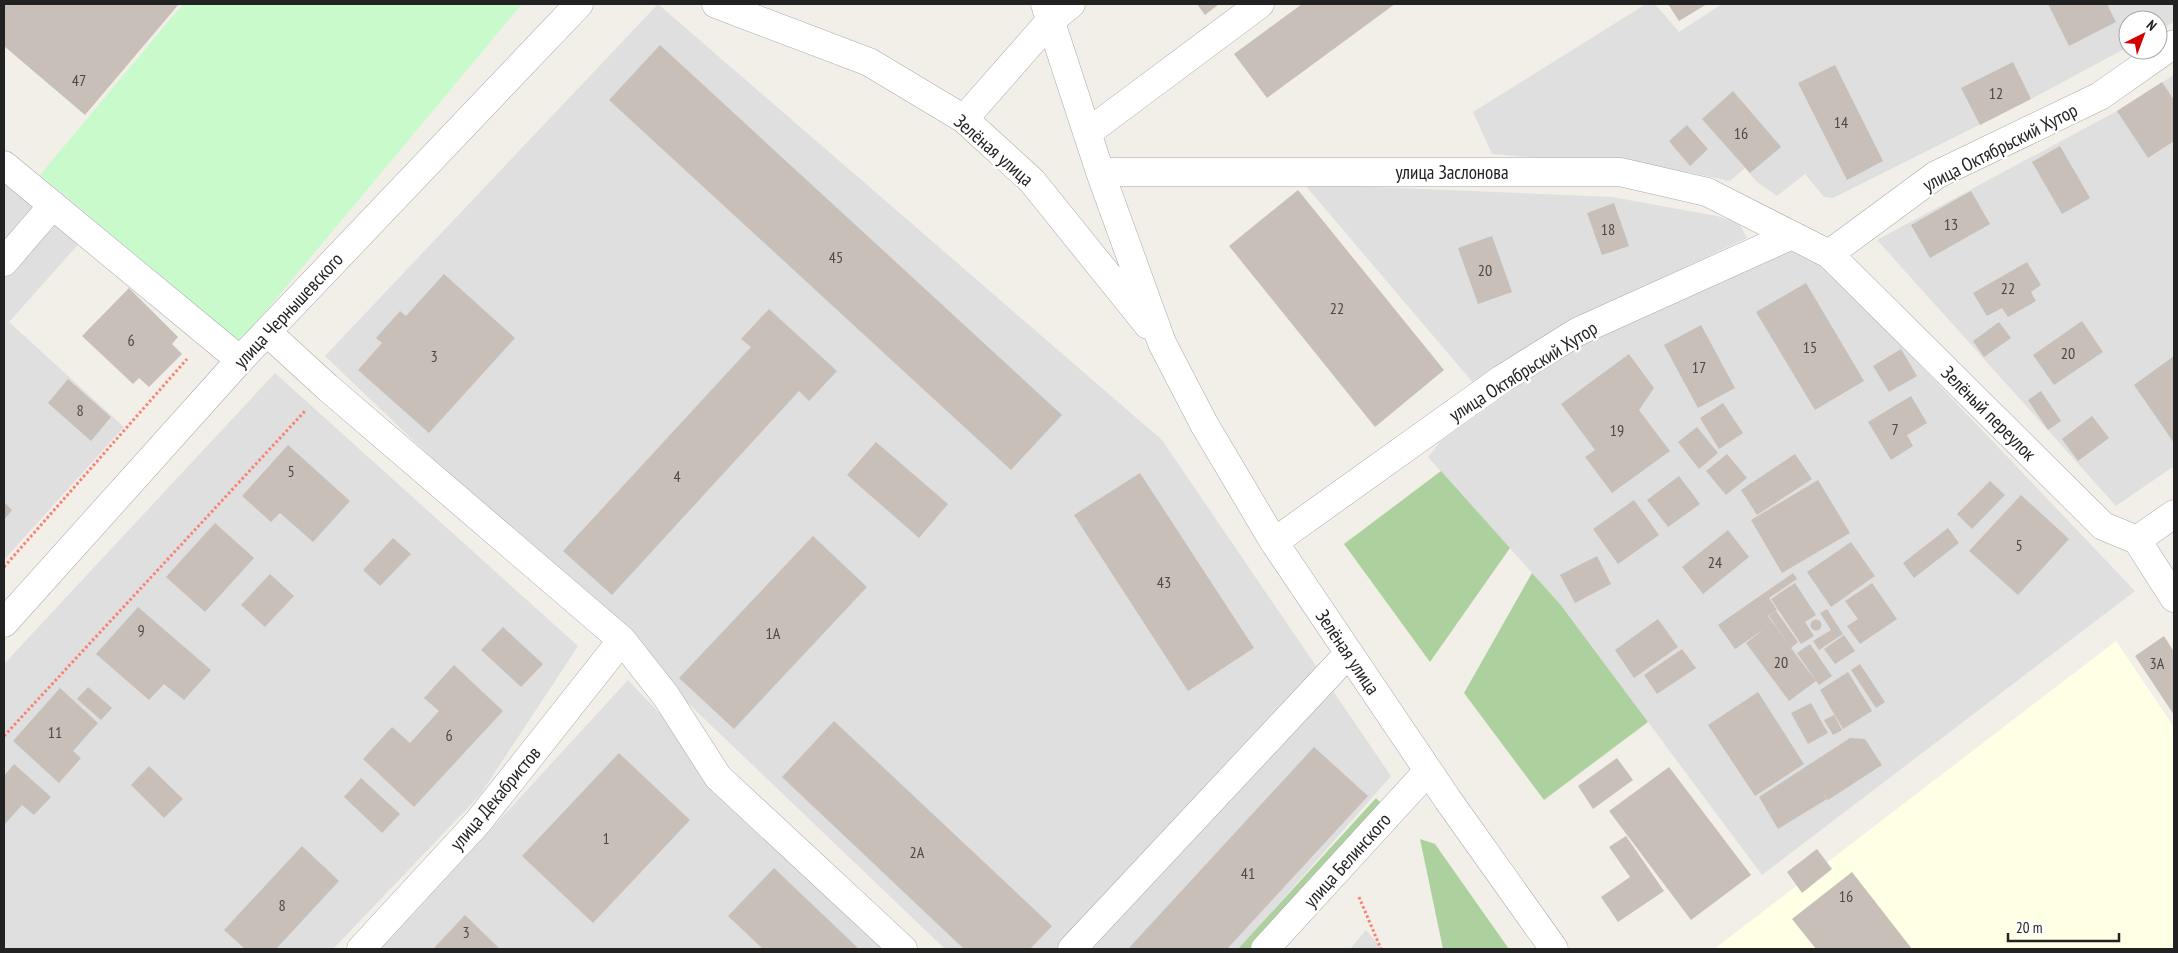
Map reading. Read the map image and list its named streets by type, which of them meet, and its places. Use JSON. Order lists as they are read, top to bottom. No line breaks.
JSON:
{"streets":{"street":["улица Октябрьский Хутор","Зелёная улица","улица Заслонова","улица Чернышевского","Зелёный переулок","улица Декабристов","улица Белинского"]},"crossings":[["улица Октябрьский Хутор","Зелёная улица"],["улица Октябрьский Хутор","улица Заслонова"],["улица Октябрьский Хутор","Зелёный переулок"],["Зелёная улица","улица Заслонова"],["Зелёная улица","улица Белинского"],["улица Заслонова","Зелёный переулок"]],"house_numbers":["47","12","14","16","13","18","45","20","22","22","6","15","20","3","17","8","7","19","5","4","5","24","43","9","1А","20","3А","11","6","1","2А","41","16","8","3"],"scale_bar":"20 m","north":"top right"}
